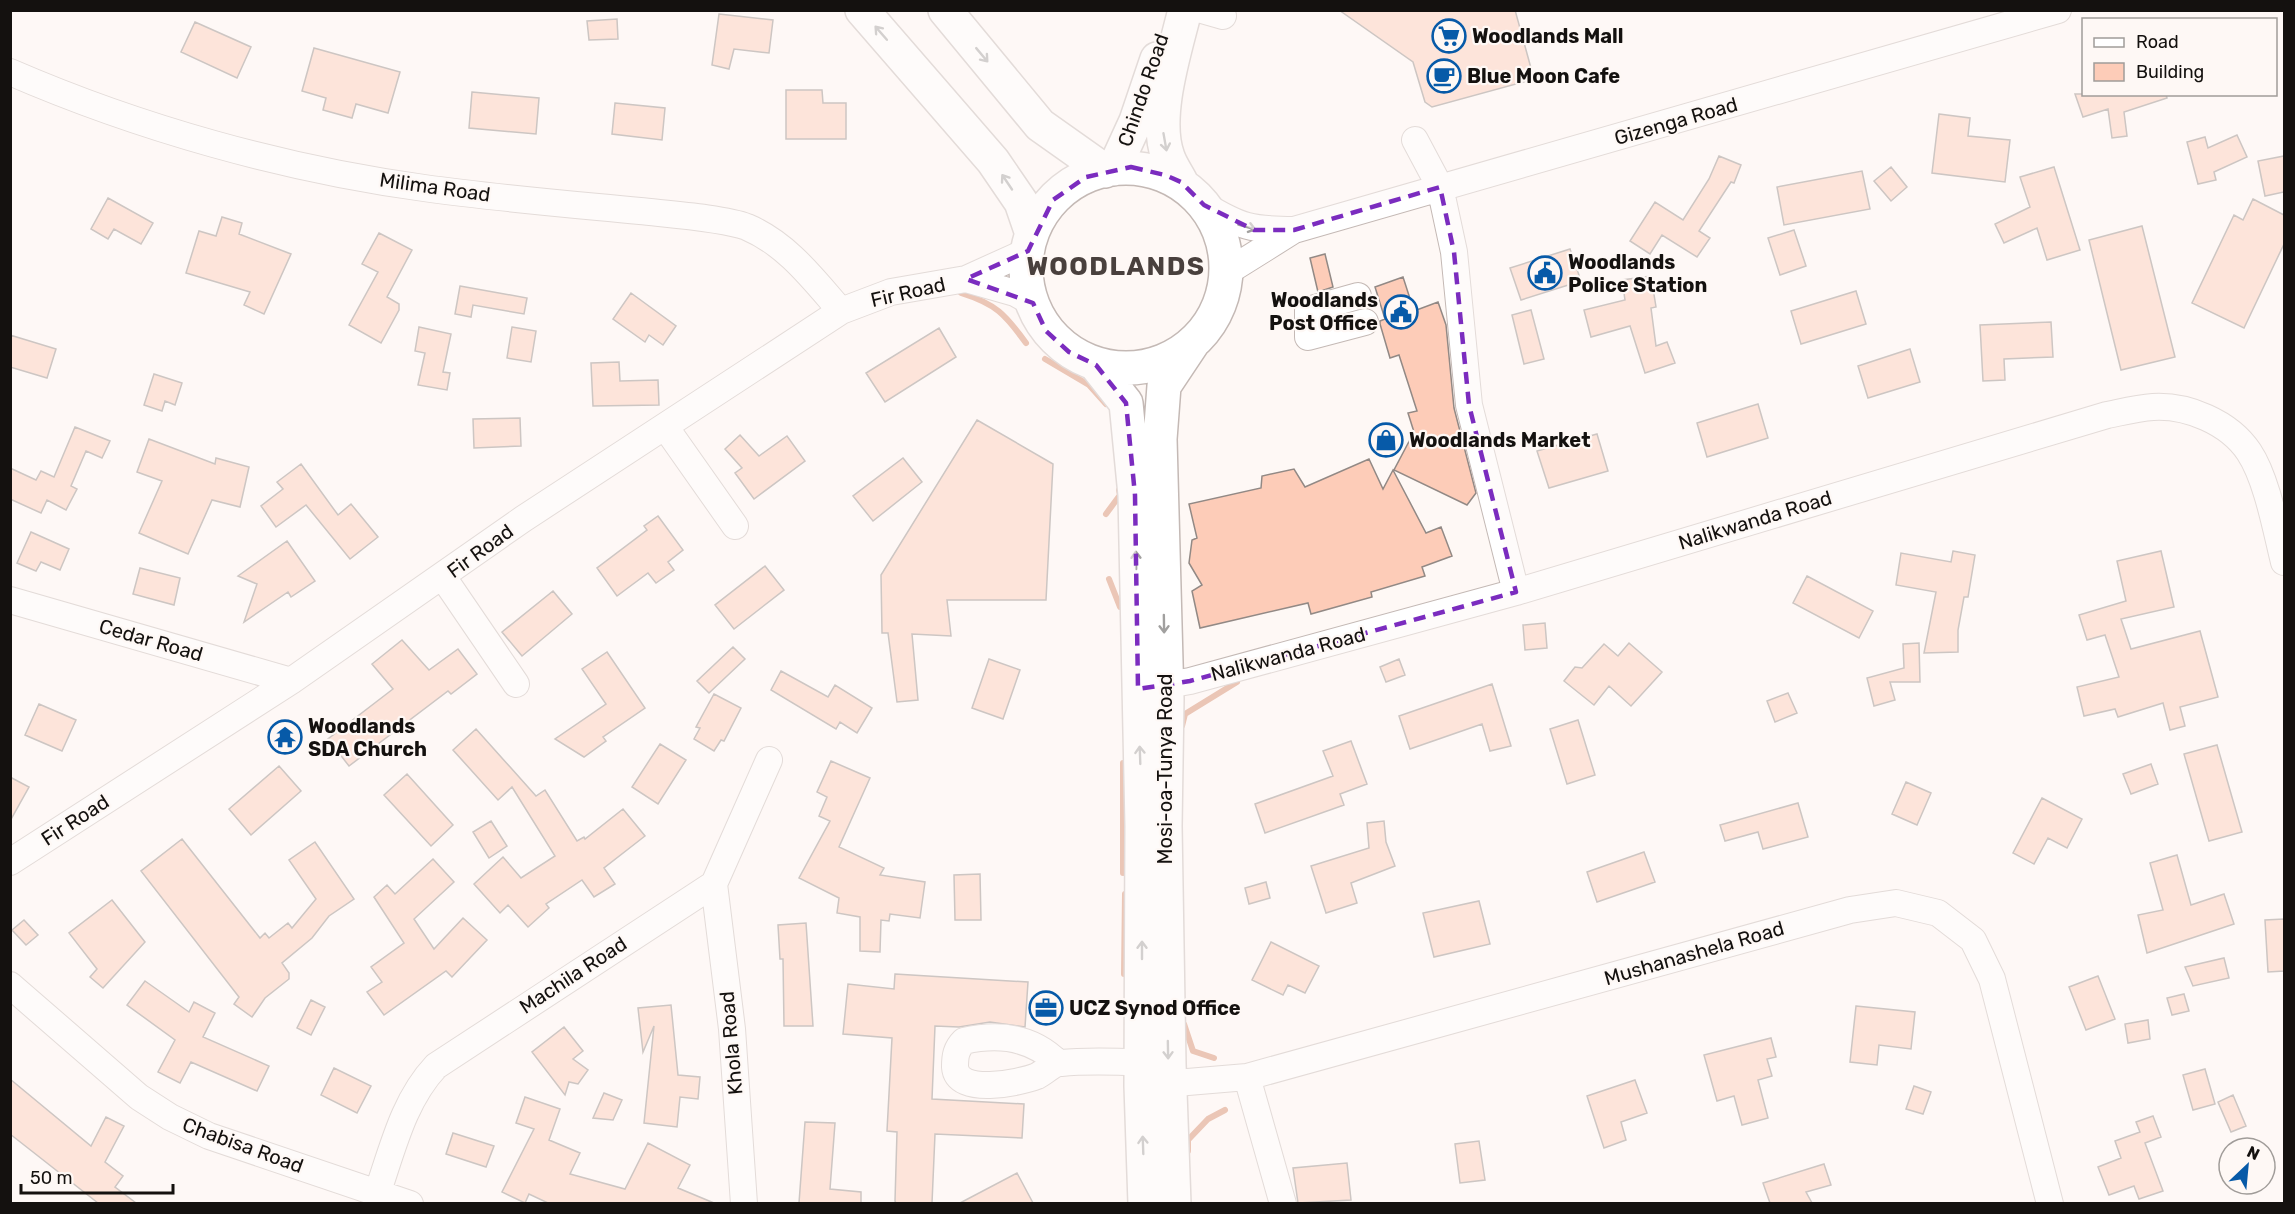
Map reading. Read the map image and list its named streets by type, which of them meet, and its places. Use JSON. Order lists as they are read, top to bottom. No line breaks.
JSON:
{"streets":{"main road":["Chindo Road","Mosi-oa-Tunya Road"],"street":["Gizenga Road","Milima Road","Fir Road","Nalikwanda Road","Cedar Road","Mushanashela Road","Machila Road","Khola Road","Chabisa Road"]},"crossings":[["Chindo Road","Gizenga Road"],["Chindo Road","Fir Road"],["Chindo Road","Mosi-oa-Tunya Road"],["Gizenga Road","Fir Road"],["Gizenga Road","Mosi-oa-Tunya Road"],["Milima Road","Fir Road"],["Fir Road","Cedar Road"],["Fir Road","Mosi-oa-Tunya Road"],["Nalikwanda Road","Mosi-oa-Tunya Road"],["Mosi-oa-Tunya Road","Mushanashela Road"],["Machila Road","Khola Road"],["Machila Road","Chabisa Road"]],"districts":["WOODLANDS"],"places":{"supermarket":["Woodlands Mall"],"cafe":["Blue Moon Cafe"],"public building":["Woodlands Police Station","Woodlands Post Office"],"shop":["Woodlands Market"],"temple":["Woodlands SDA Church"],"office":["UCZ Synod Office"]},"legend":["Road","Building"],"scale_bar":"50 m","north":"top right"}
